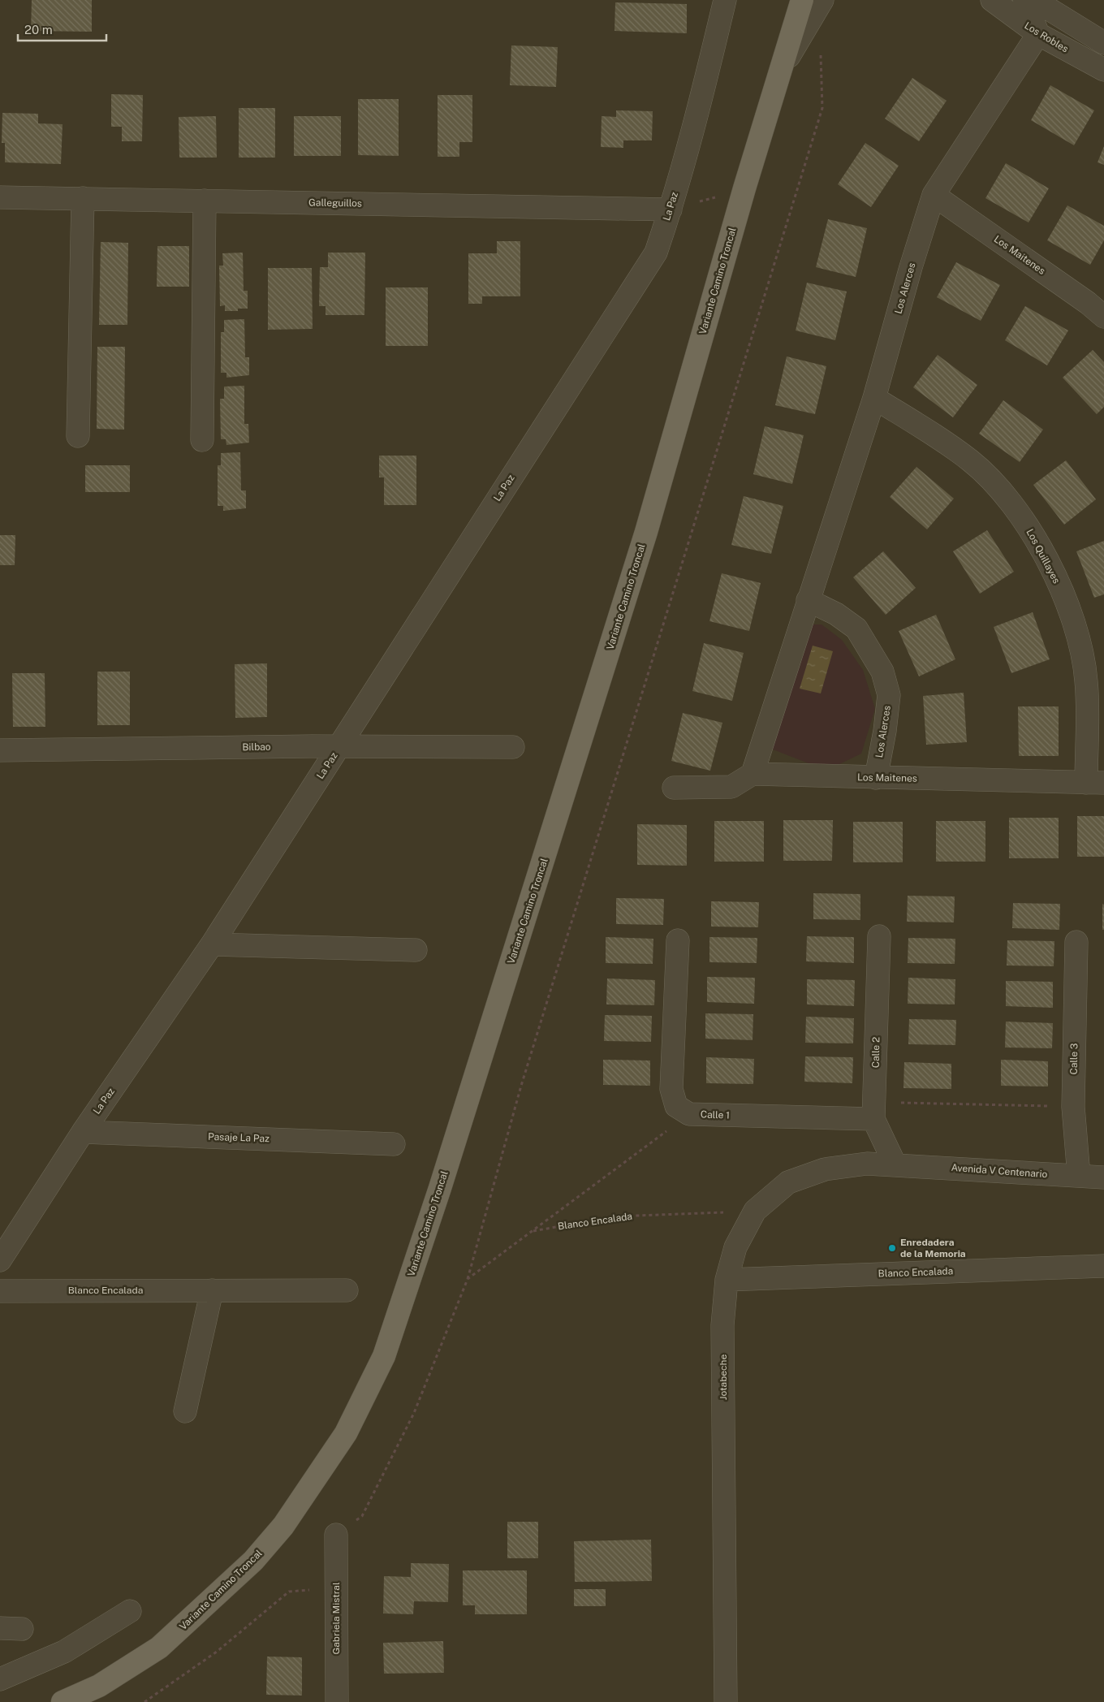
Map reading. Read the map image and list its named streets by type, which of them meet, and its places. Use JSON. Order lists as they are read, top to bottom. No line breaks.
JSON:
{"streets":{"main road":["Variante Camino Troncal"],"street":["Los Robles","Galleguillos","La Paz","Los Maitenes","Los Alerces","Los Quillayes","Bilbao","Calle 2","Calle 3","Calle 1","Pasaje La Paz","Avenida V Centenario","Blanco Encalada","Jotabeche","Gabriela Mistral"]},"crossings":[["Los Robles","Los Alerces"],["Galleguillos","La Paz"],["La Paz","Bilbao"],["La Paz","Pasaje La Paz"],["Los Maitenes","Los Alerces"],["Los Maitenes","Los Quillayes"],["Los Alerces","Los Quillayes"],["Calle 2","Calle 1"],["Calle 2","Avenida V Centenario"],["Calle 2","Jotabeche"],["Calle 3","Avenida V Centenario"],["Avenida V Centenario","Jotabeche"],["Blanco Encalada","Jotabeche"]],"places":["Enredadera de la Memoria"],"scale_bar":"20 m"}
